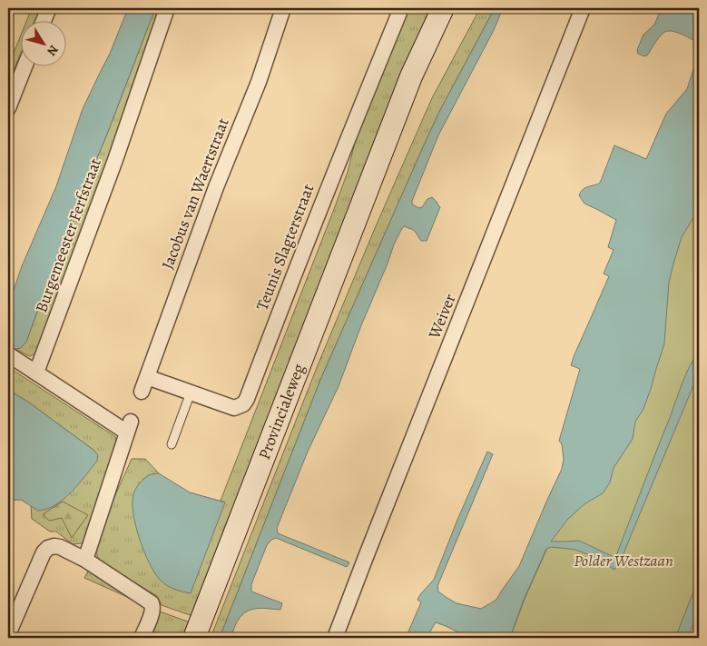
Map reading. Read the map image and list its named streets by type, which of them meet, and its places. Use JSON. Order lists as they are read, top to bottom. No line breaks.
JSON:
{"streets":{"main road":["Provincialeweg"],"street":["Jacobus van Waertstraat","Burgemeester Ferfstraat","Teunis Slagterstraat","Weiver"]},"crossings":[["Jacobus van Waertstraat","Teunis Slagterstraat"]],"parks":["Polder Westzaan"],"north":"bottom right"}
